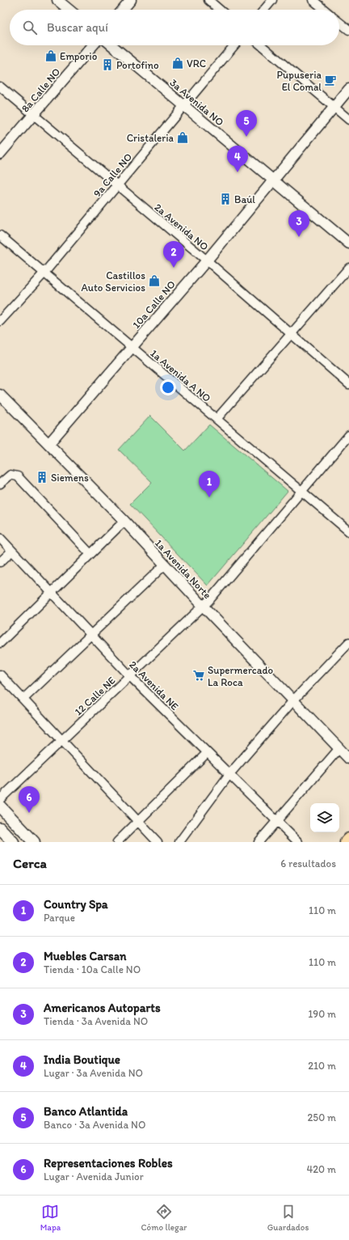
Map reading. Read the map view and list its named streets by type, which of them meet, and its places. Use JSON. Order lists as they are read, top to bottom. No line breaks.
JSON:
{"streets":{"street":["8a Calle NO","3a Avenida NO","9a Calle NO","2a Avenida NO","10a Calle NO","1a Avenida A NO","1a Avenida Norte","2a Avenida NE","12 Calle NE"]},"crossings":[["8a Calle NO","2a Avenida NO"],["3a Avenida NO","9a Calle NO"],["3a Avenida NO","10a Calle NO"],["9a Calle NO","2a Avenida NO"],["9a Calle NO","1a Avenida A NO"],["2a Avenida NO","10a Calle NO"],["10a Calle NO","1a Avenida A NO"],["10a Calle NO","1a Avenida Norte"],["1a Avenida A NO","12 Calle NE"],["1a Avenida Norte","12 Calle NE"],["2a Avenida NE","12 Calle NE"]],"places":{"shop":["Emporio","VRC","Cristaleria","Castillos Auto Servicios"],"building":["Portofino","Baúl","Siemens"],"cafe":["Pupuseria El Comal"],"supermarket":["Supermercado La Roca"]},"page":{"search":"Buscar aquí","pins":["5","4","3","2","1","6"],"heading":["Cerca","6 resultados"],"list":[{"mark":"1","name":"Country Spa","note":"Parque","value":"110 m"},{"mark":"2","name":"Muebles Carsan","note":"Tienda · 10a Calle NO","value":"110 m"},{"mark":"3","name":"Americanos Autoparts","note":"Tienda · 3a Avenida NO","value":"190 m"},{"mark":"4","name":"India Boutique","note":"Lugar · 3a Avenida NO","value":"210 m"},{"mark":"5","name":"Banco Atlantida","note":"Banco · 3a Avenida NO","value":"250 m"},{"mark":"6","name":"Representaciones Robles","note":"Lugar · Avenida Junior","value":"420 m"}],"nav":["Mapa","Cómo llegar","Guardados"]}}
